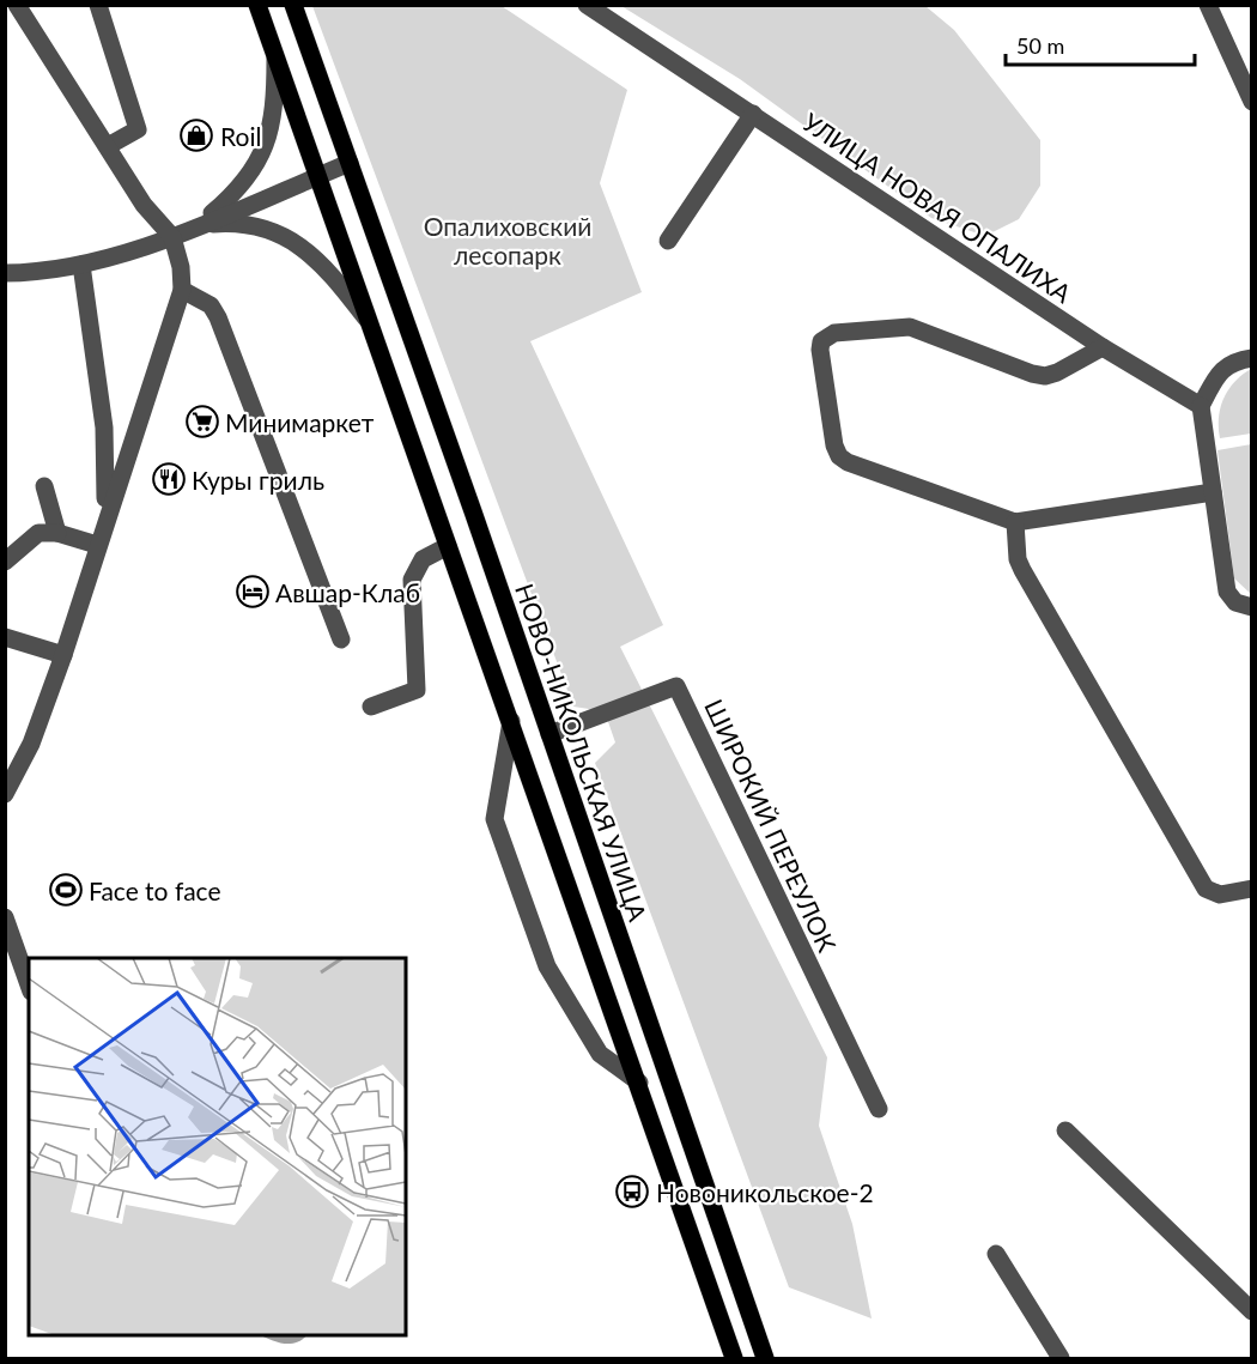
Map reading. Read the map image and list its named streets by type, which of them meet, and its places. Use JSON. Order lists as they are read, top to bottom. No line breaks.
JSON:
{"streets":{"main road":["НОВО-НИКОЛЬСКАЯ УЛИЦА"],"street":["УЛИЦА НОВАЯ ОПАЛИХА","ШИРОКИЙ ПЕРЕУЛОК"]},"crossings":[["НОВО-НИКОЛЬСКАЯ УЛИЦА","ШИРОКИЙ ПЕРЕУЛОК"]],"parks":["Опалиховский лесопарк"],"places":{"shop":["Roil"],"supermarket":["Минимаркет"],"restaurant":["Куры гриль"],"hotel":["Авшар-Клаб"],"sports":["Face to face"],"bus stop":["Новоникольское-2"]},"scale_bar":"50 m"}
